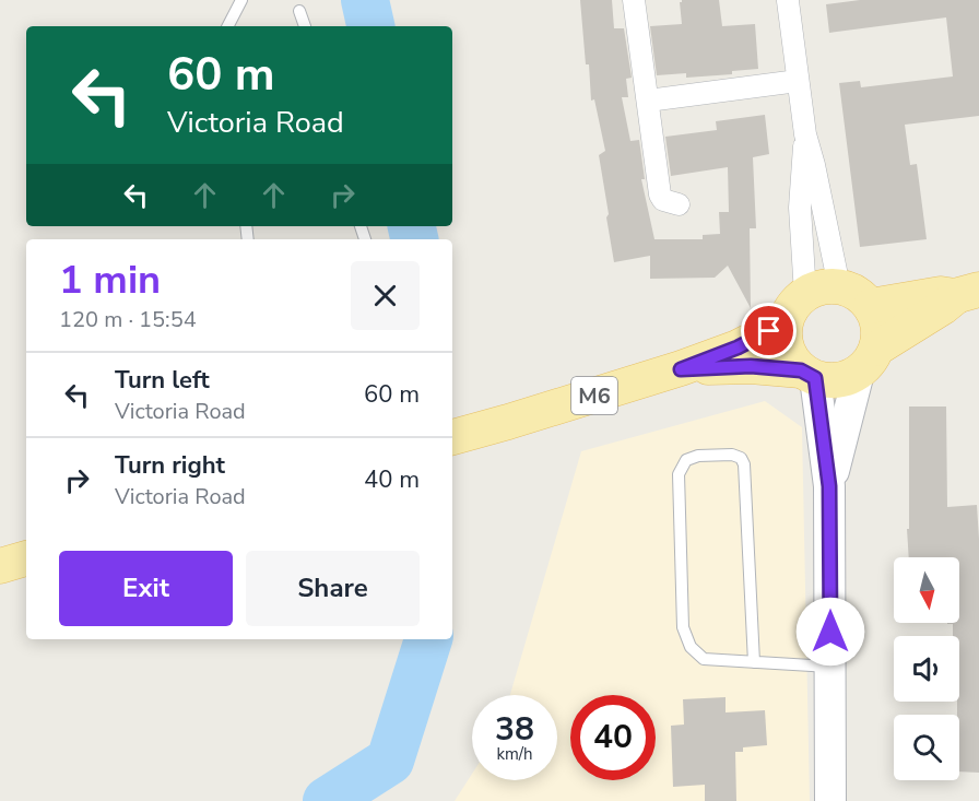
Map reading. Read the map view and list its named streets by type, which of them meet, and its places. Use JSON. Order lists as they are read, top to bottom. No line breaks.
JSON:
{"streets":{"main road":["M6"]},"north":"bottom","page":{"turn":["60 m","Victoria Road"],"heading":["1 min","120 m · 15:54"],"list":[{"name":"Turn left","note":"Victoria Road","value":"60 m"},{"name":"Turn right","note":"Victoria Road","value":"40 m"}],"buttons":["Exit","Share"],"speed":"38 km/h","limit":"40"}}
